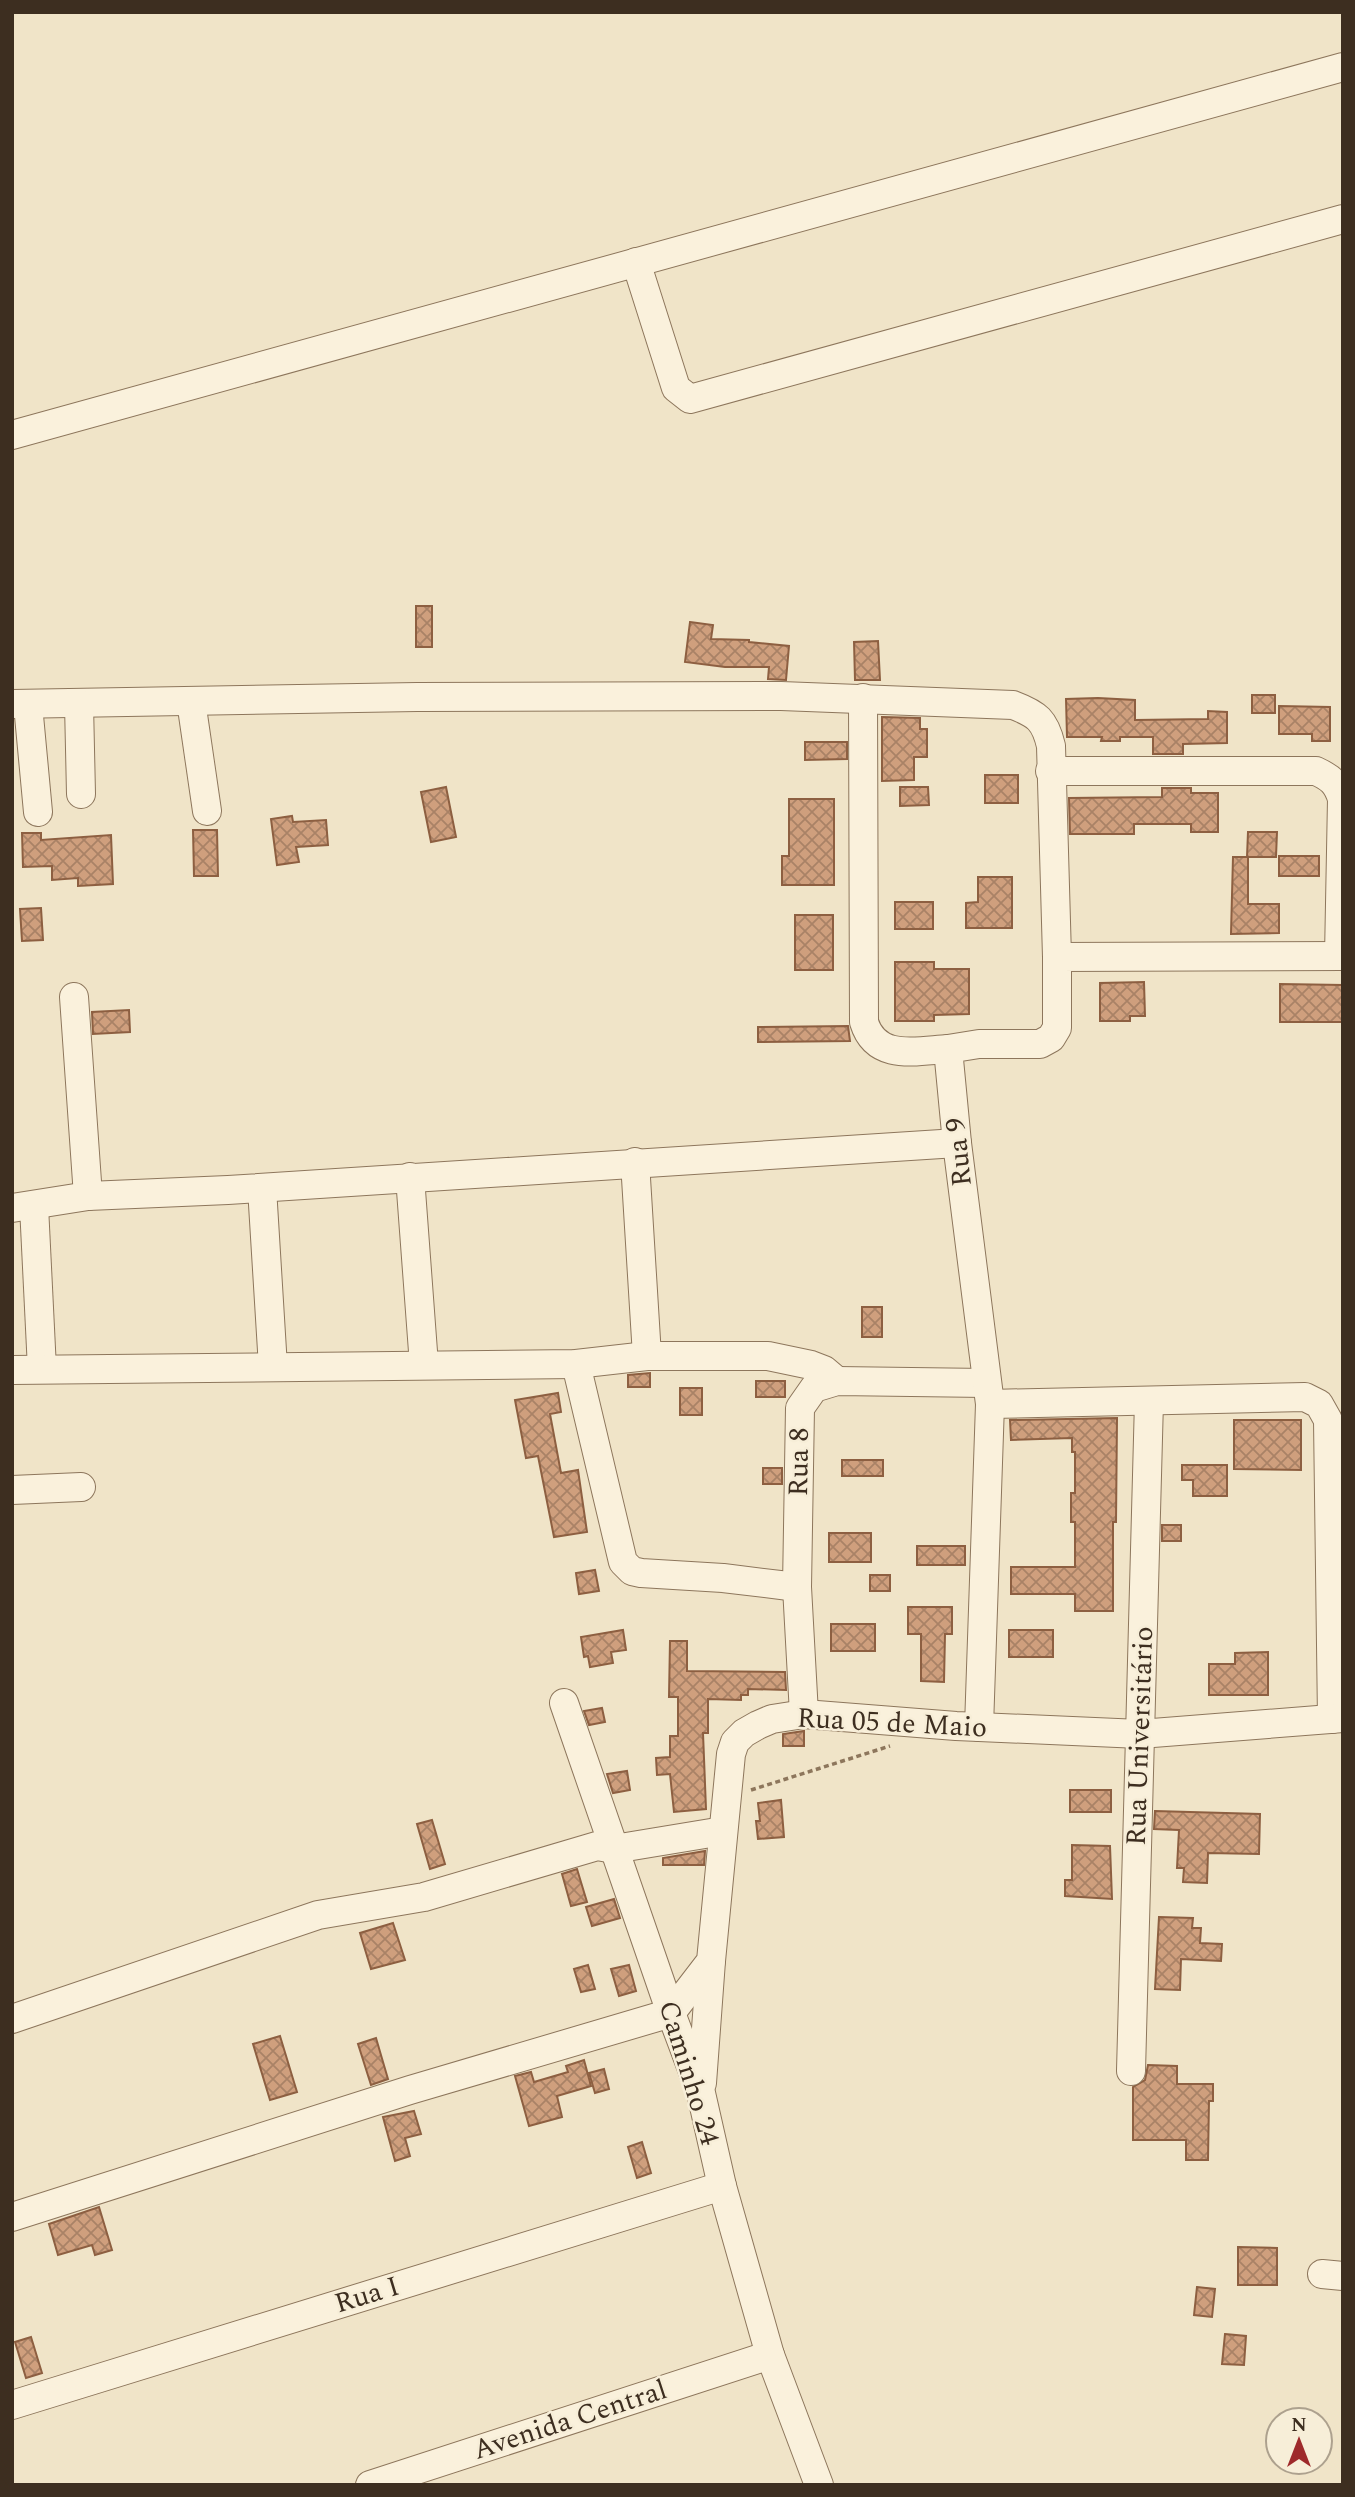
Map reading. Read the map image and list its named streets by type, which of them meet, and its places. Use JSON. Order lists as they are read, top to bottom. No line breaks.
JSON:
{"streets":{"street":["Rua 9","Rua 8","Rua 05 de Maio","Rua Universitário","Caminho 24","Rua I","Avenida Central"]},"crossings":[["Rua 9","Rua 8"],["Rua 9","Rua 05 de Maio"],["Rua 8","Rua 05 de Maio"],["Rua 8","Rua Universitário"],["Rua 05 de Maio","Rua Universitário"],["Rua 05 de Maio","Caminho 24"],["Caminho 24","Rua I"],["Caminho 24","Avenida Central"]],"north":"top"}
